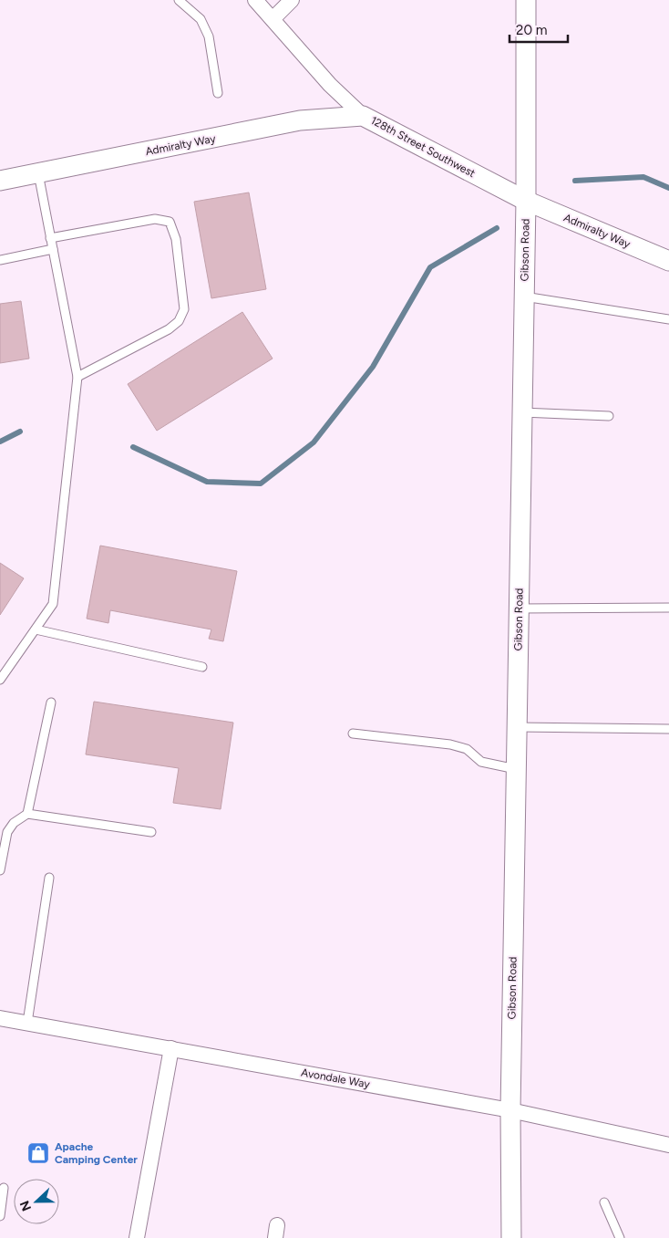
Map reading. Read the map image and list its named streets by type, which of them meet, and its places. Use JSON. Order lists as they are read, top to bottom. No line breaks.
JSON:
{"streets":{"street":["Admiralty Way","128th Street Southwest","Gibson Road","Avondale Way"]},"crossings":[["Admiralty Way","128th Street Southwest"],["Admiralty Way","Gibson Road"],["128th Street Southwest","Gibson Road"],["Gibson Road","Avondale Way"]],"places":{"shop":["Apache Camping Center"]},"scale_bar":"20 m","north":"left"}
